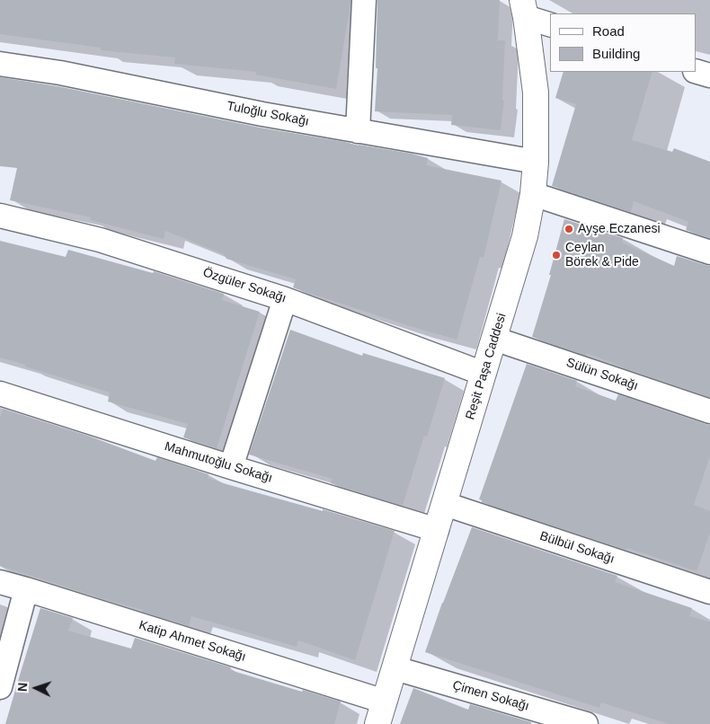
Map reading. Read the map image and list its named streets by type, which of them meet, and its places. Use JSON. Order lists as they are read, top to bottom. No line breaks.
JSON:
{"streets":{"main road":["Reşit Paşa Caddesi"],"street":["Tuloğlu Sokağı","Özgüler Sokağı","Sülün Sokağı","Mahmutoğlu Sokağı","Bülbül Sokağı","Katip Ahmet Sokağı","Çimen Sokağı"]},"crossings":[["Tuloğlu Sokağı","Reşit Paşa Caddesi"],["Özgüler Sokağı","Reşit Paşa Caddesi"],["Reşit Paşa Caddesi","Sülün Sokağı"],["Reşit Paşa Caddesi","Mahmutoğlu Sokağı"],["Reşit Paşa Caddesi","Bülbül Sokağı"],["Reşit Paşa Caddesi","Katip Ahmet Sokağı"],["Reşit Paşa Caddesi","Çimen Sokağı"]],"places":["Ayşe Eczanesi","Ceylan Börek & Pide"],"legend":["Road","Building"],"north":"left"}
